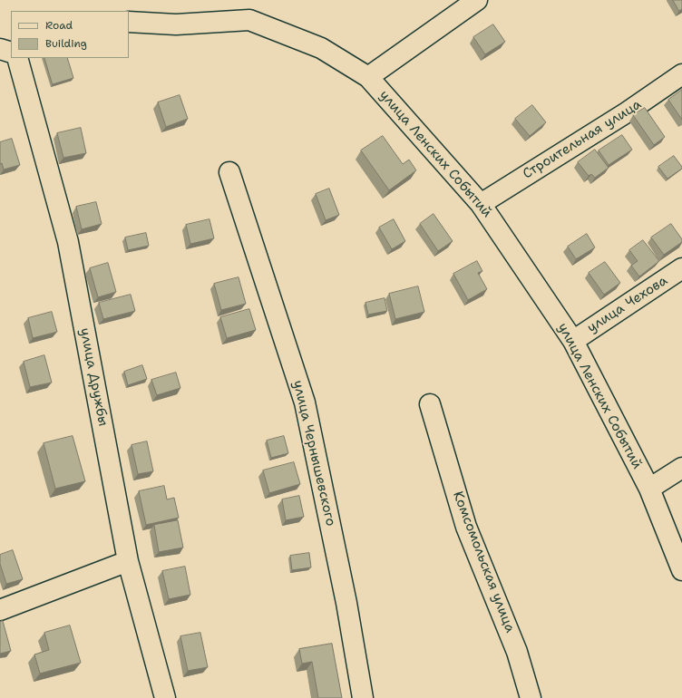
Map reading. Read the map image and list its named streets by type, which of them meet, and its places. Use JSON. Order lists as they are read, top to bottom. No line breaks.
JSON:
{"streets":{"street":["Строительная улица","улица Ленских Событий","улица Чехова","улица Дружбы","улица Чернышевского","Комсомольская улица"]},"crossings":[["Строительная улица","улица Ленских Событий"],["улица Ленских Событий","улица Чехова"]],"legend":["Road","Building"]}
